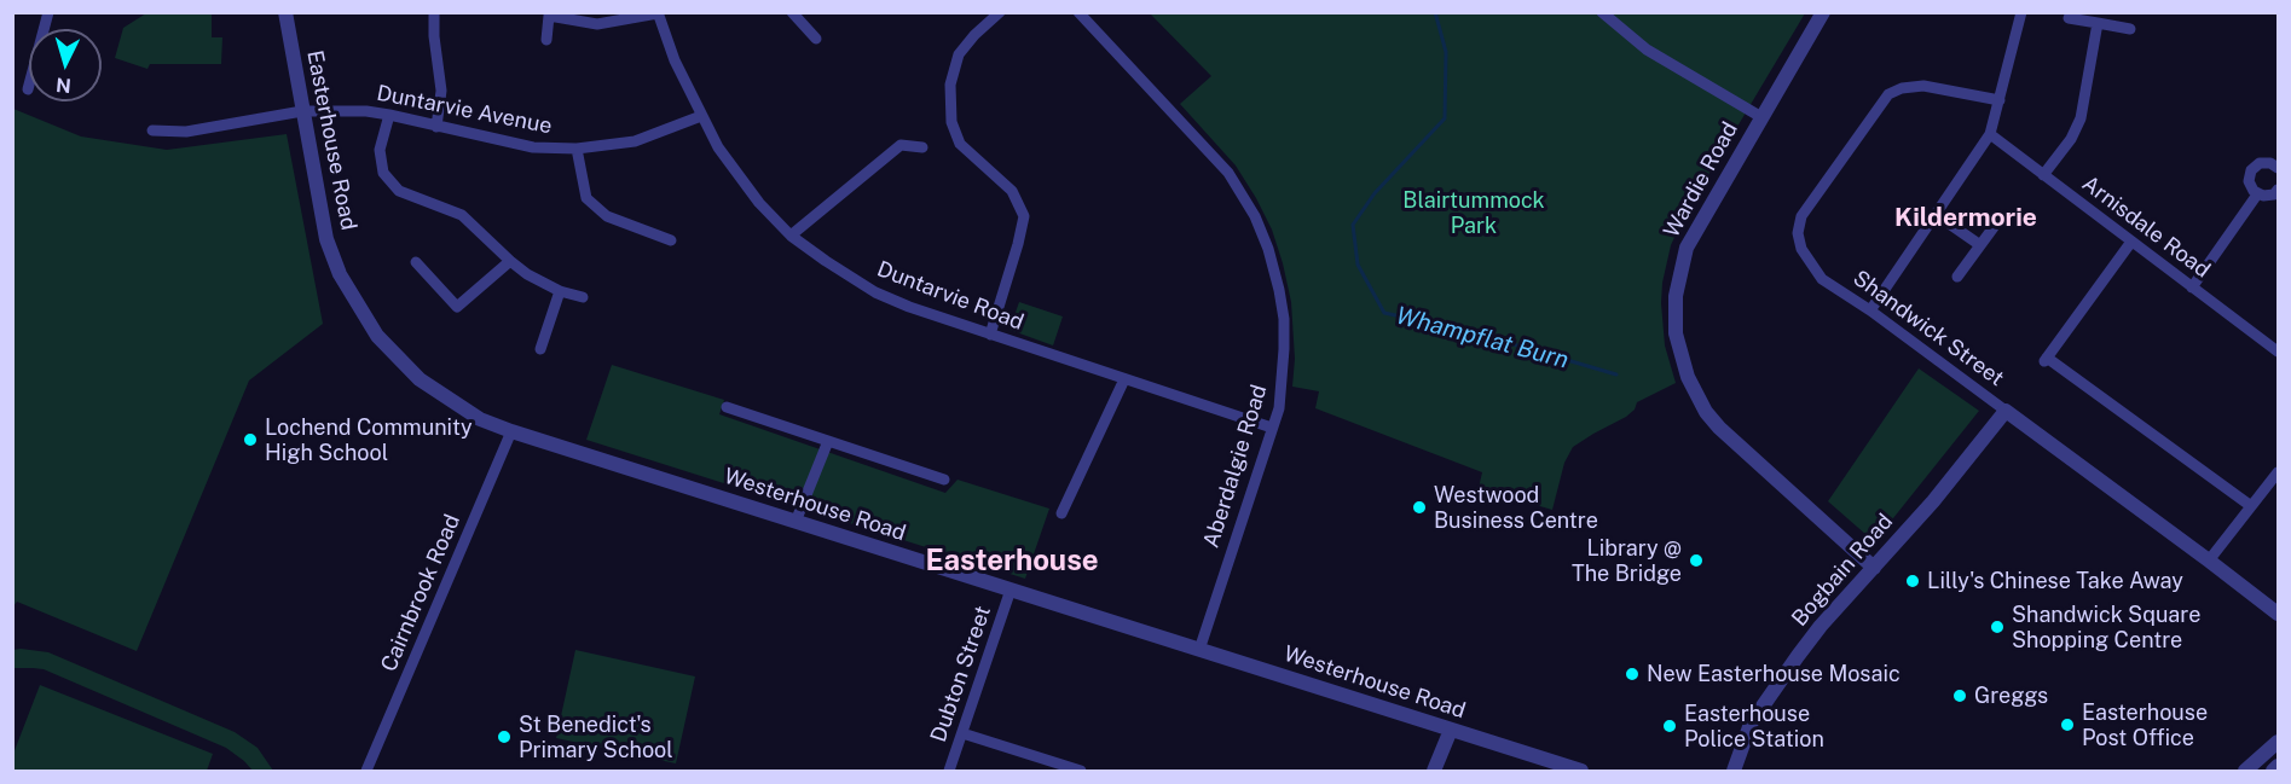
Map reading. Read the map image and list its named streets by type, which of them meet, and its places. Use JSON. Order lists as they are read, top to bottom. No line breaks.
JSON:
{"streets":{"street":["Duntarvie Avenue","Easterhouse Road","Wardie Road","Arnisdale Road","Duntarvie Road","Shandwick Street","Aberdalgie Road","Westerhouse Road","Bogbain Road","Cairnbrook Road","Dubton Street"]},"crossings":[["Duntarvie Avenue","Easterhouse Road"],["Duntarvie Avenue","Duntarvie Road"],["Easterhouse Road","Westerhouse Road"],["Wardie Road","Bogbain Road"],["Duntarvie Road","Aberdalgie Road"],["Shandwick Street","Bogbain Road"],["Aberdalgie Road","Westerhouse Road"],["Westerhouse Road","Cairnbrook Road"],["Westerhouse Road","Dubton Street"]],"districts":["Kildermorie","Easterhouse"],"water":["Whampflat Burn"],"parks":["Blairtummock Park"],"places":["Lochend Community High School","Westwood Business Centre","Library @ The Bridge","Lilly's Chinese Take Away","Shandwick Square Shopping Centre","New Easterhouse Mosaic","Greggs","Easterhouse Post Office","Easterhouse Police Station","St Benedict's Primary School"],"north":"bottom"}
